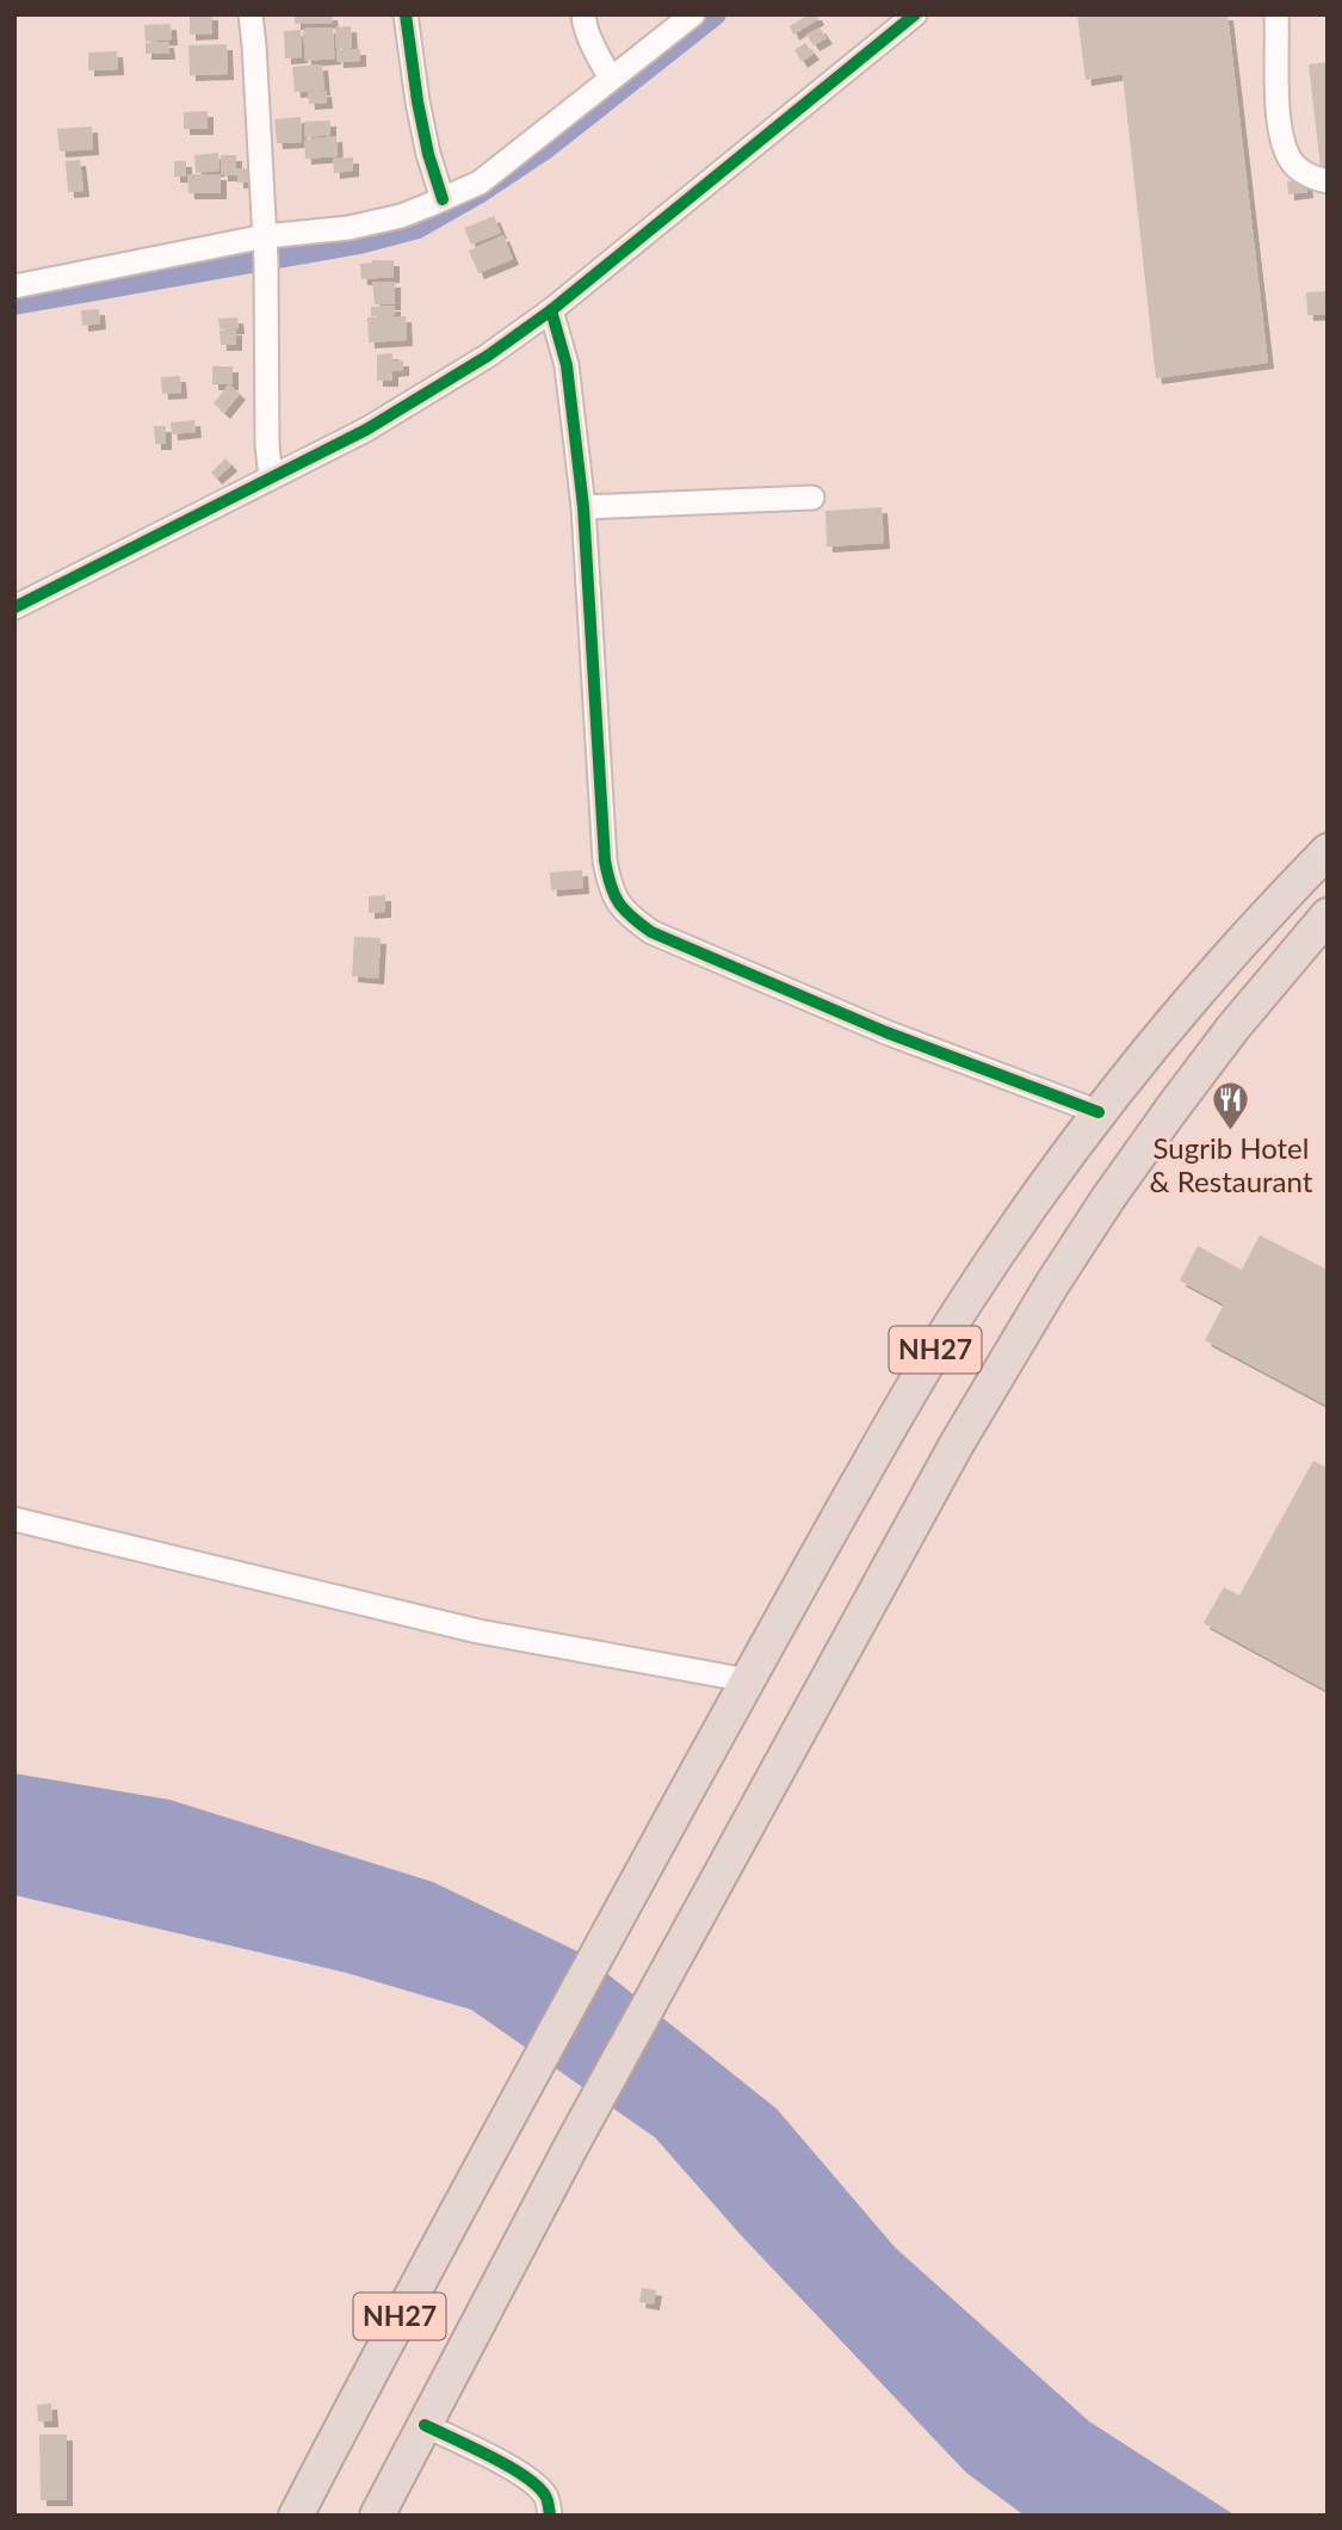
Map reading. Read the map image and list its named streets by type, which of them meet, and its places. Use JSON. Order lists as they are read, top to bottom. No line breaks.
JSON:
{"streets":{"highway":["NH27"]},"places":{"restaurant":["Sugrib Hotel & Restaurant"]}}
